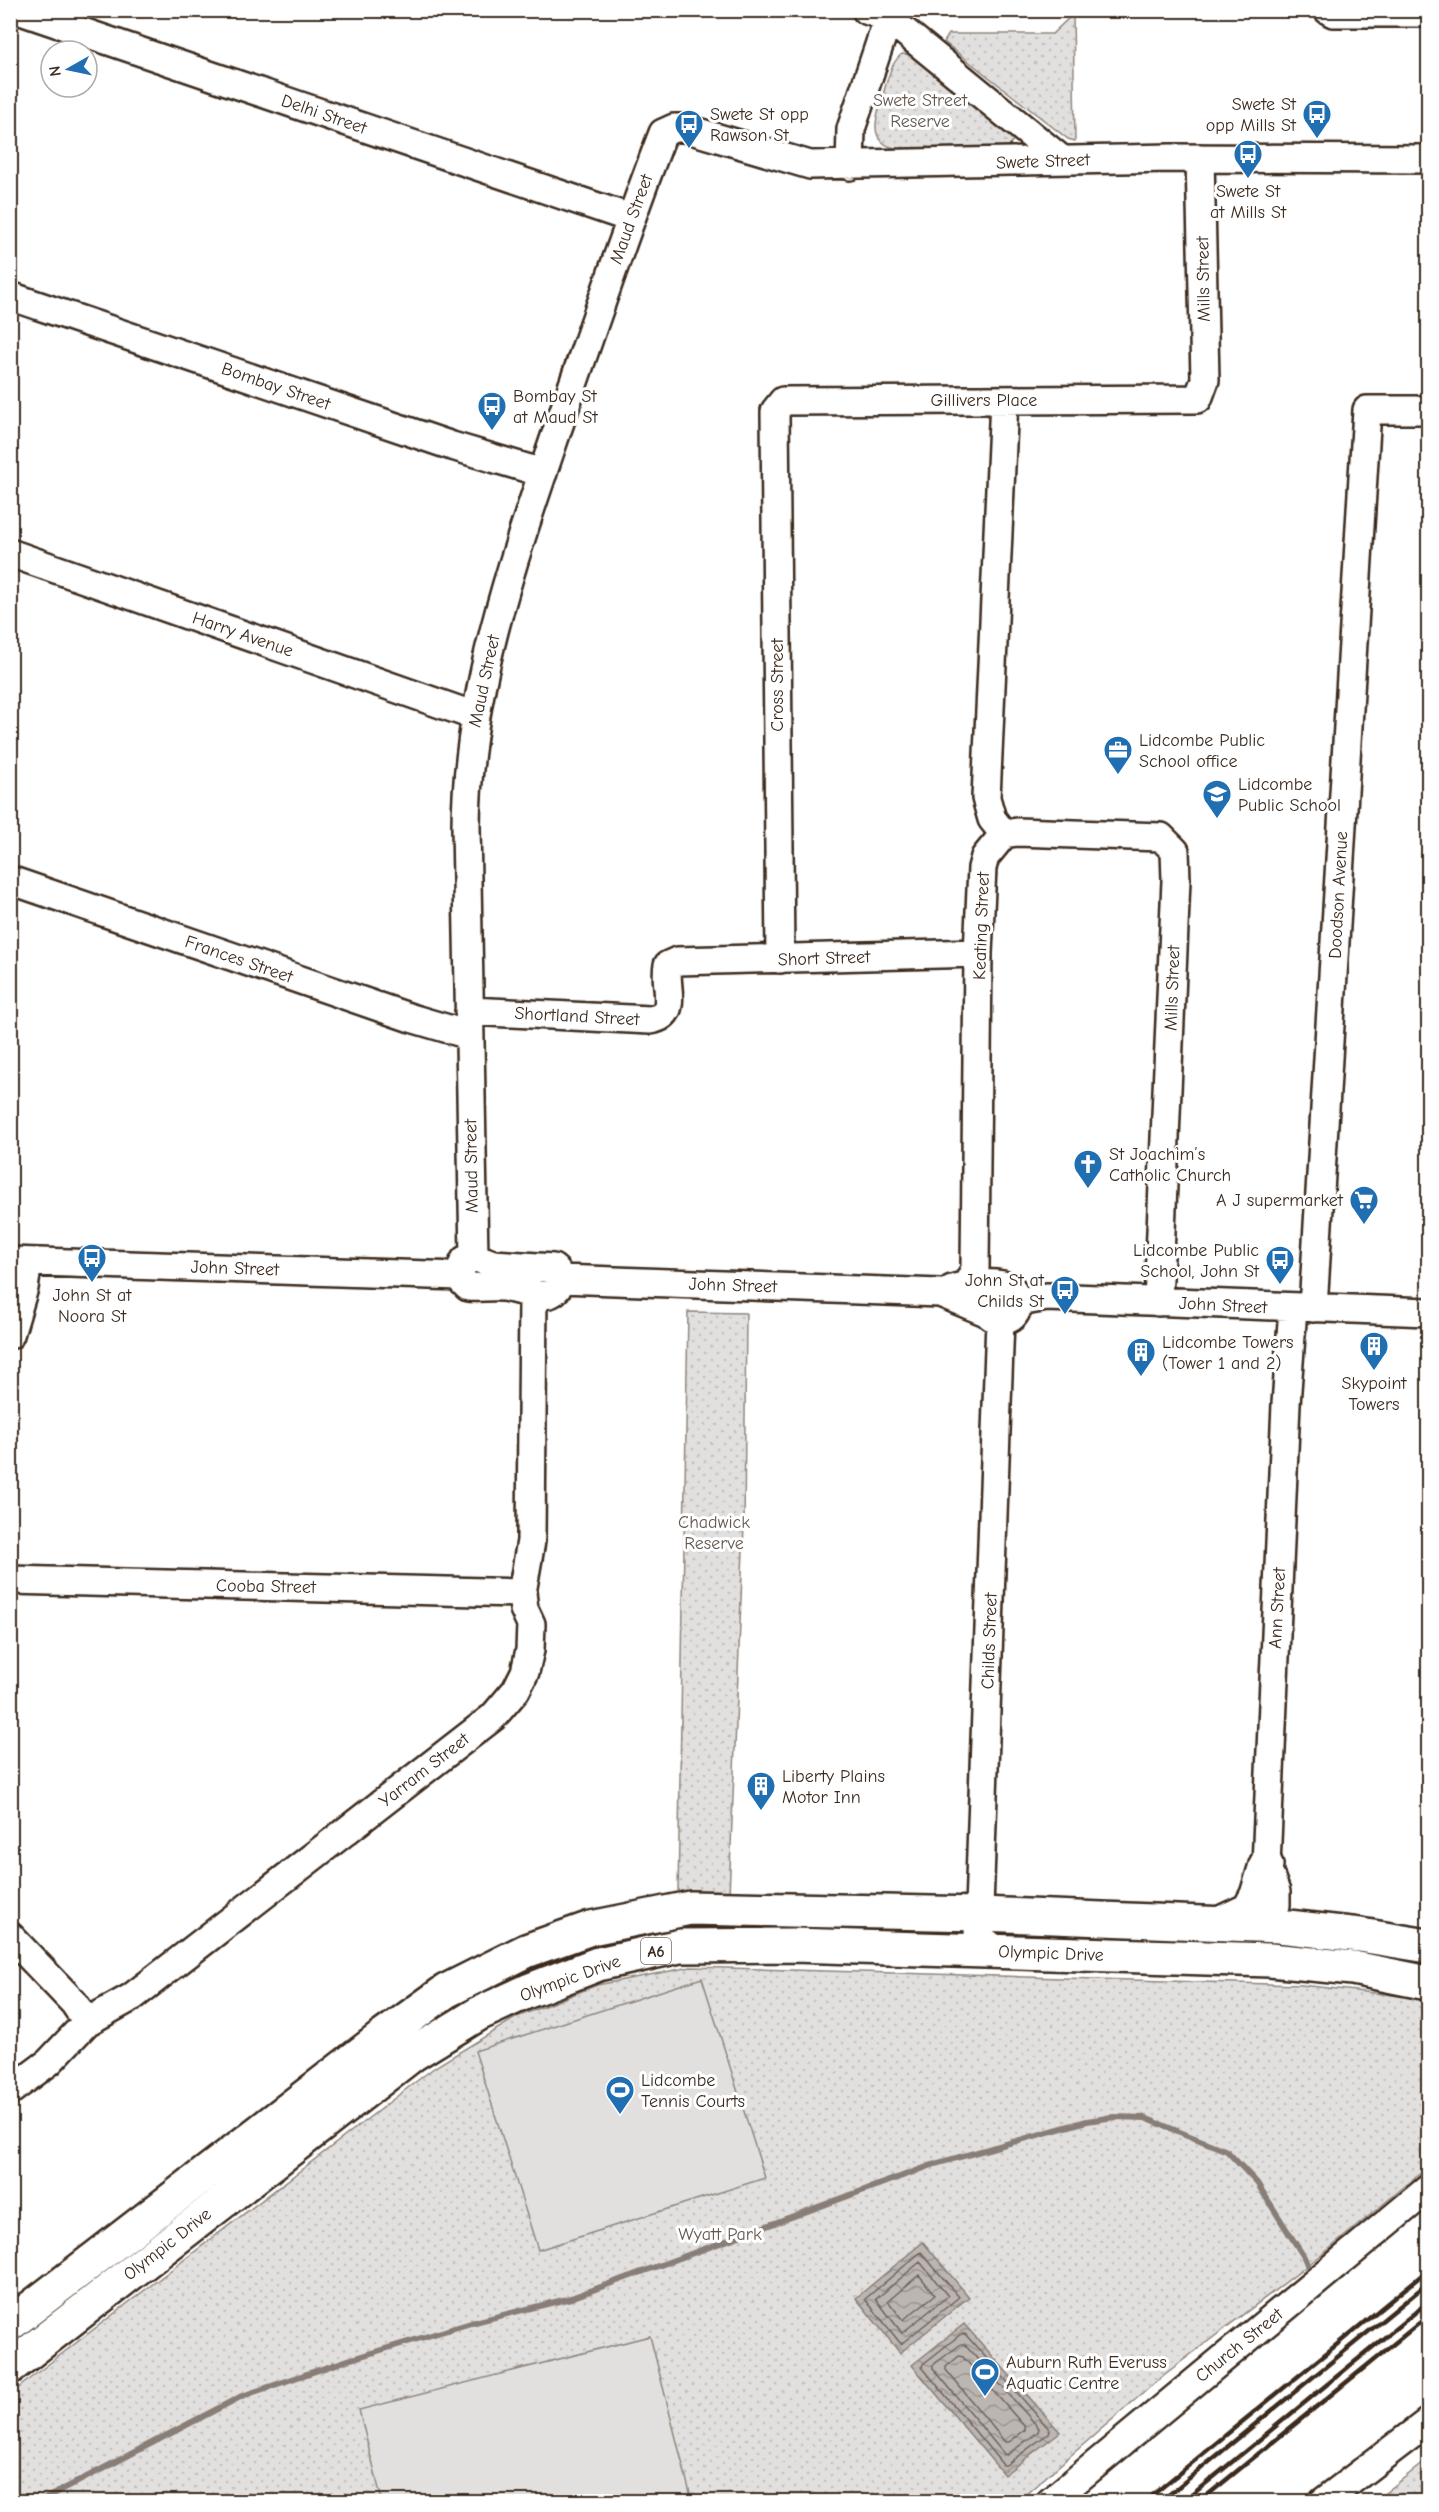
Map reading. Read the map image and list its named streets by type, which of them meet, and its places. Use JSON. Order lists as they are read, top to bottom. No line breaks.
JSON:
{"streets":{"highway":["A6","Olympic Drive"],"street":["Delhi Street","Swete Street","Maud Street","Mills Street","Bombay Street","Gillivers Place","Harry Avenue","Cross Street","Doodson Avenue","Keating Street","Short Street","Frances Street","Shortland Street","John Street","Cooba Street","Ann Street","Childs Street","Yarram Street","Church Street"]},"crossings":[["Delhi Street","Maud Street"],["Swete Street","Maud Street"],["Swete Street","Mills Street"],["Maud Street","Bombay Street"],["Maud Street","Harry Avenue"],["Maud Street","Frances Street"],["Maud Street","Shortland Street"],["Maud Street","John Street"],["Mills Street","Gillivers Place"],["Mills Street","Keating Street"],["Mills Street","John Street"],["Gillivers Place","Cross Street"],["Cross Street","Short Street"],["Doodson Avenue","John Street"],["Doodson Avenue","Ann Street"],["Keating Street","Short Street"],["Keating Street","John Street"],["Short Street","Shortland Street"],["Frances Street","Shortland Street"],["John Street","Ann Street"],["John Street","Childs Street"],["Cooba Street","Yarram Street"],["Childs Street","Olympic Drive"]],"parks":["Swete Street Reserve","Chadwick Reserve","Wyatt Park"],"places":{"bus stop":["Swete St opp Mills St","Swete St opp Rawson St","Swete St at Mills St","Bombay St at Maud St","John St at Noora St","Lidcombe Public School, John St","John St at Childs St"],"office":["Lidcombe Public School office"],"school or university":["Lidcombe Public School"],"church":["St Joachim’s Catholic Church"],"supermarket":["A J supermarket"],"building":["Skypoint Towers","Lidcombe Towers (Tower 1 and 2)","Liberty Plains Motor Inn"],"sports":["Lidcombe Tennis Courts","Auburn Ruth Everuss Aquatic Centre"]},"north":"left"}
